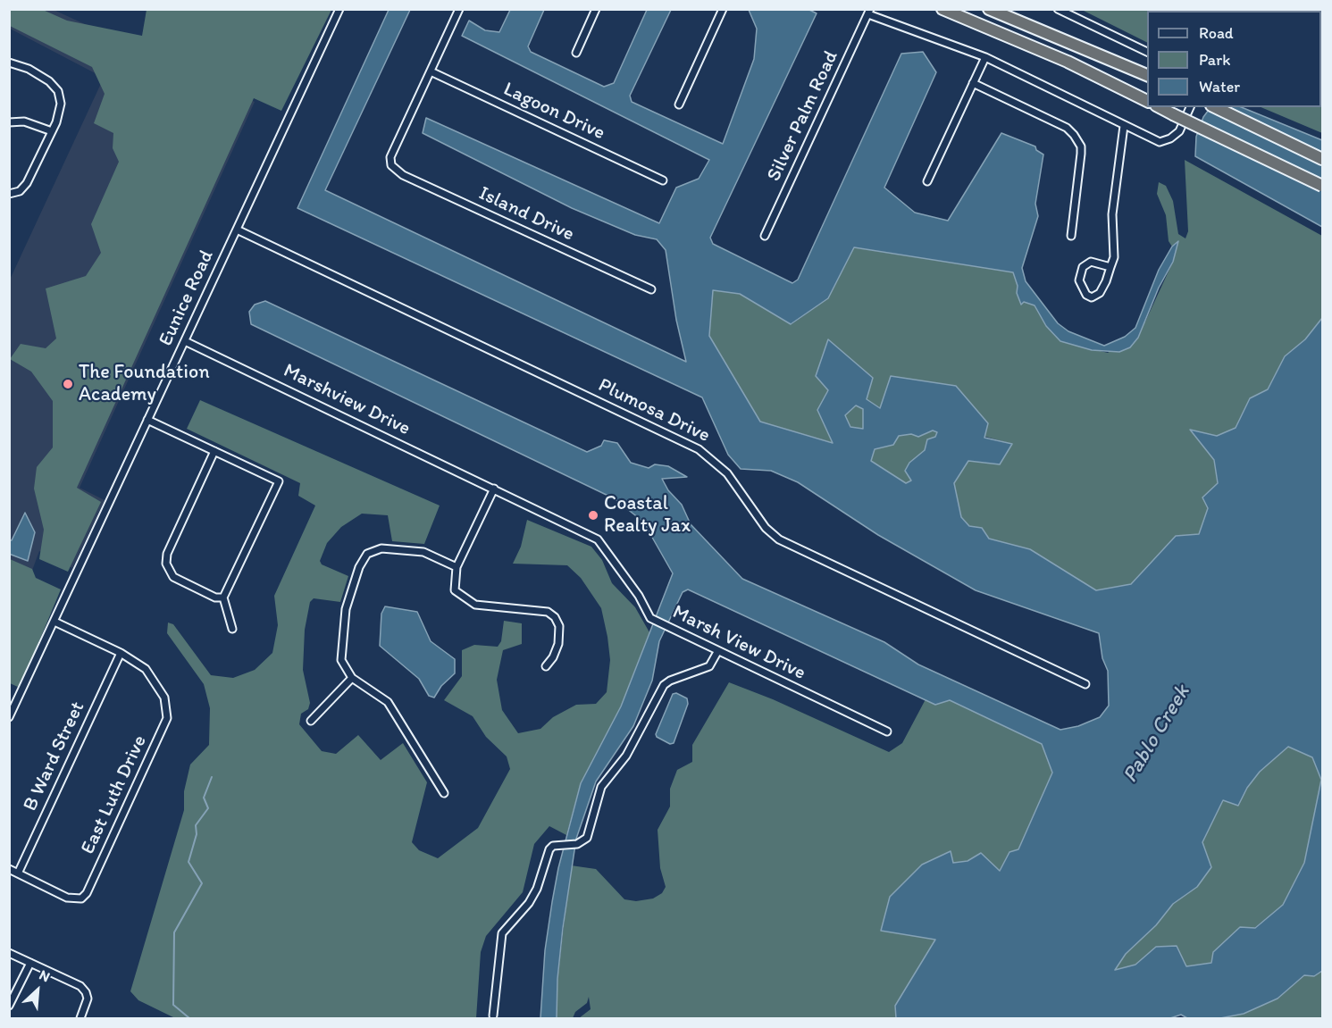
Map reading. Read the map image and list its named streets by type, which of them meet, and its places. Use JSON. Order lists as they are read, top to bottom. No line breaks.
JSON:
{"streets":{"street":["Lagoon Drive","Silver Palm Road","Island Drive","Eunice Road","Marshview Drive","Plumosa Drive","Marsh View Drive","B Ward Street","East Luth Drive"]},"crossings":[["Lagoon Drive","Island Drive"],["Eunice Road","Marshview Drive"],["Eunice Road","Plumosa Drive"],["Marshview Drive","Marsh View Drive"],["B Ward Street","East Luth Drive"]],"water":["Pablo Creek"],"places":["The Foundation Academy","Coastal Realty Jax"],"legend":["Road","Park","Water"],"north":"top right"}
